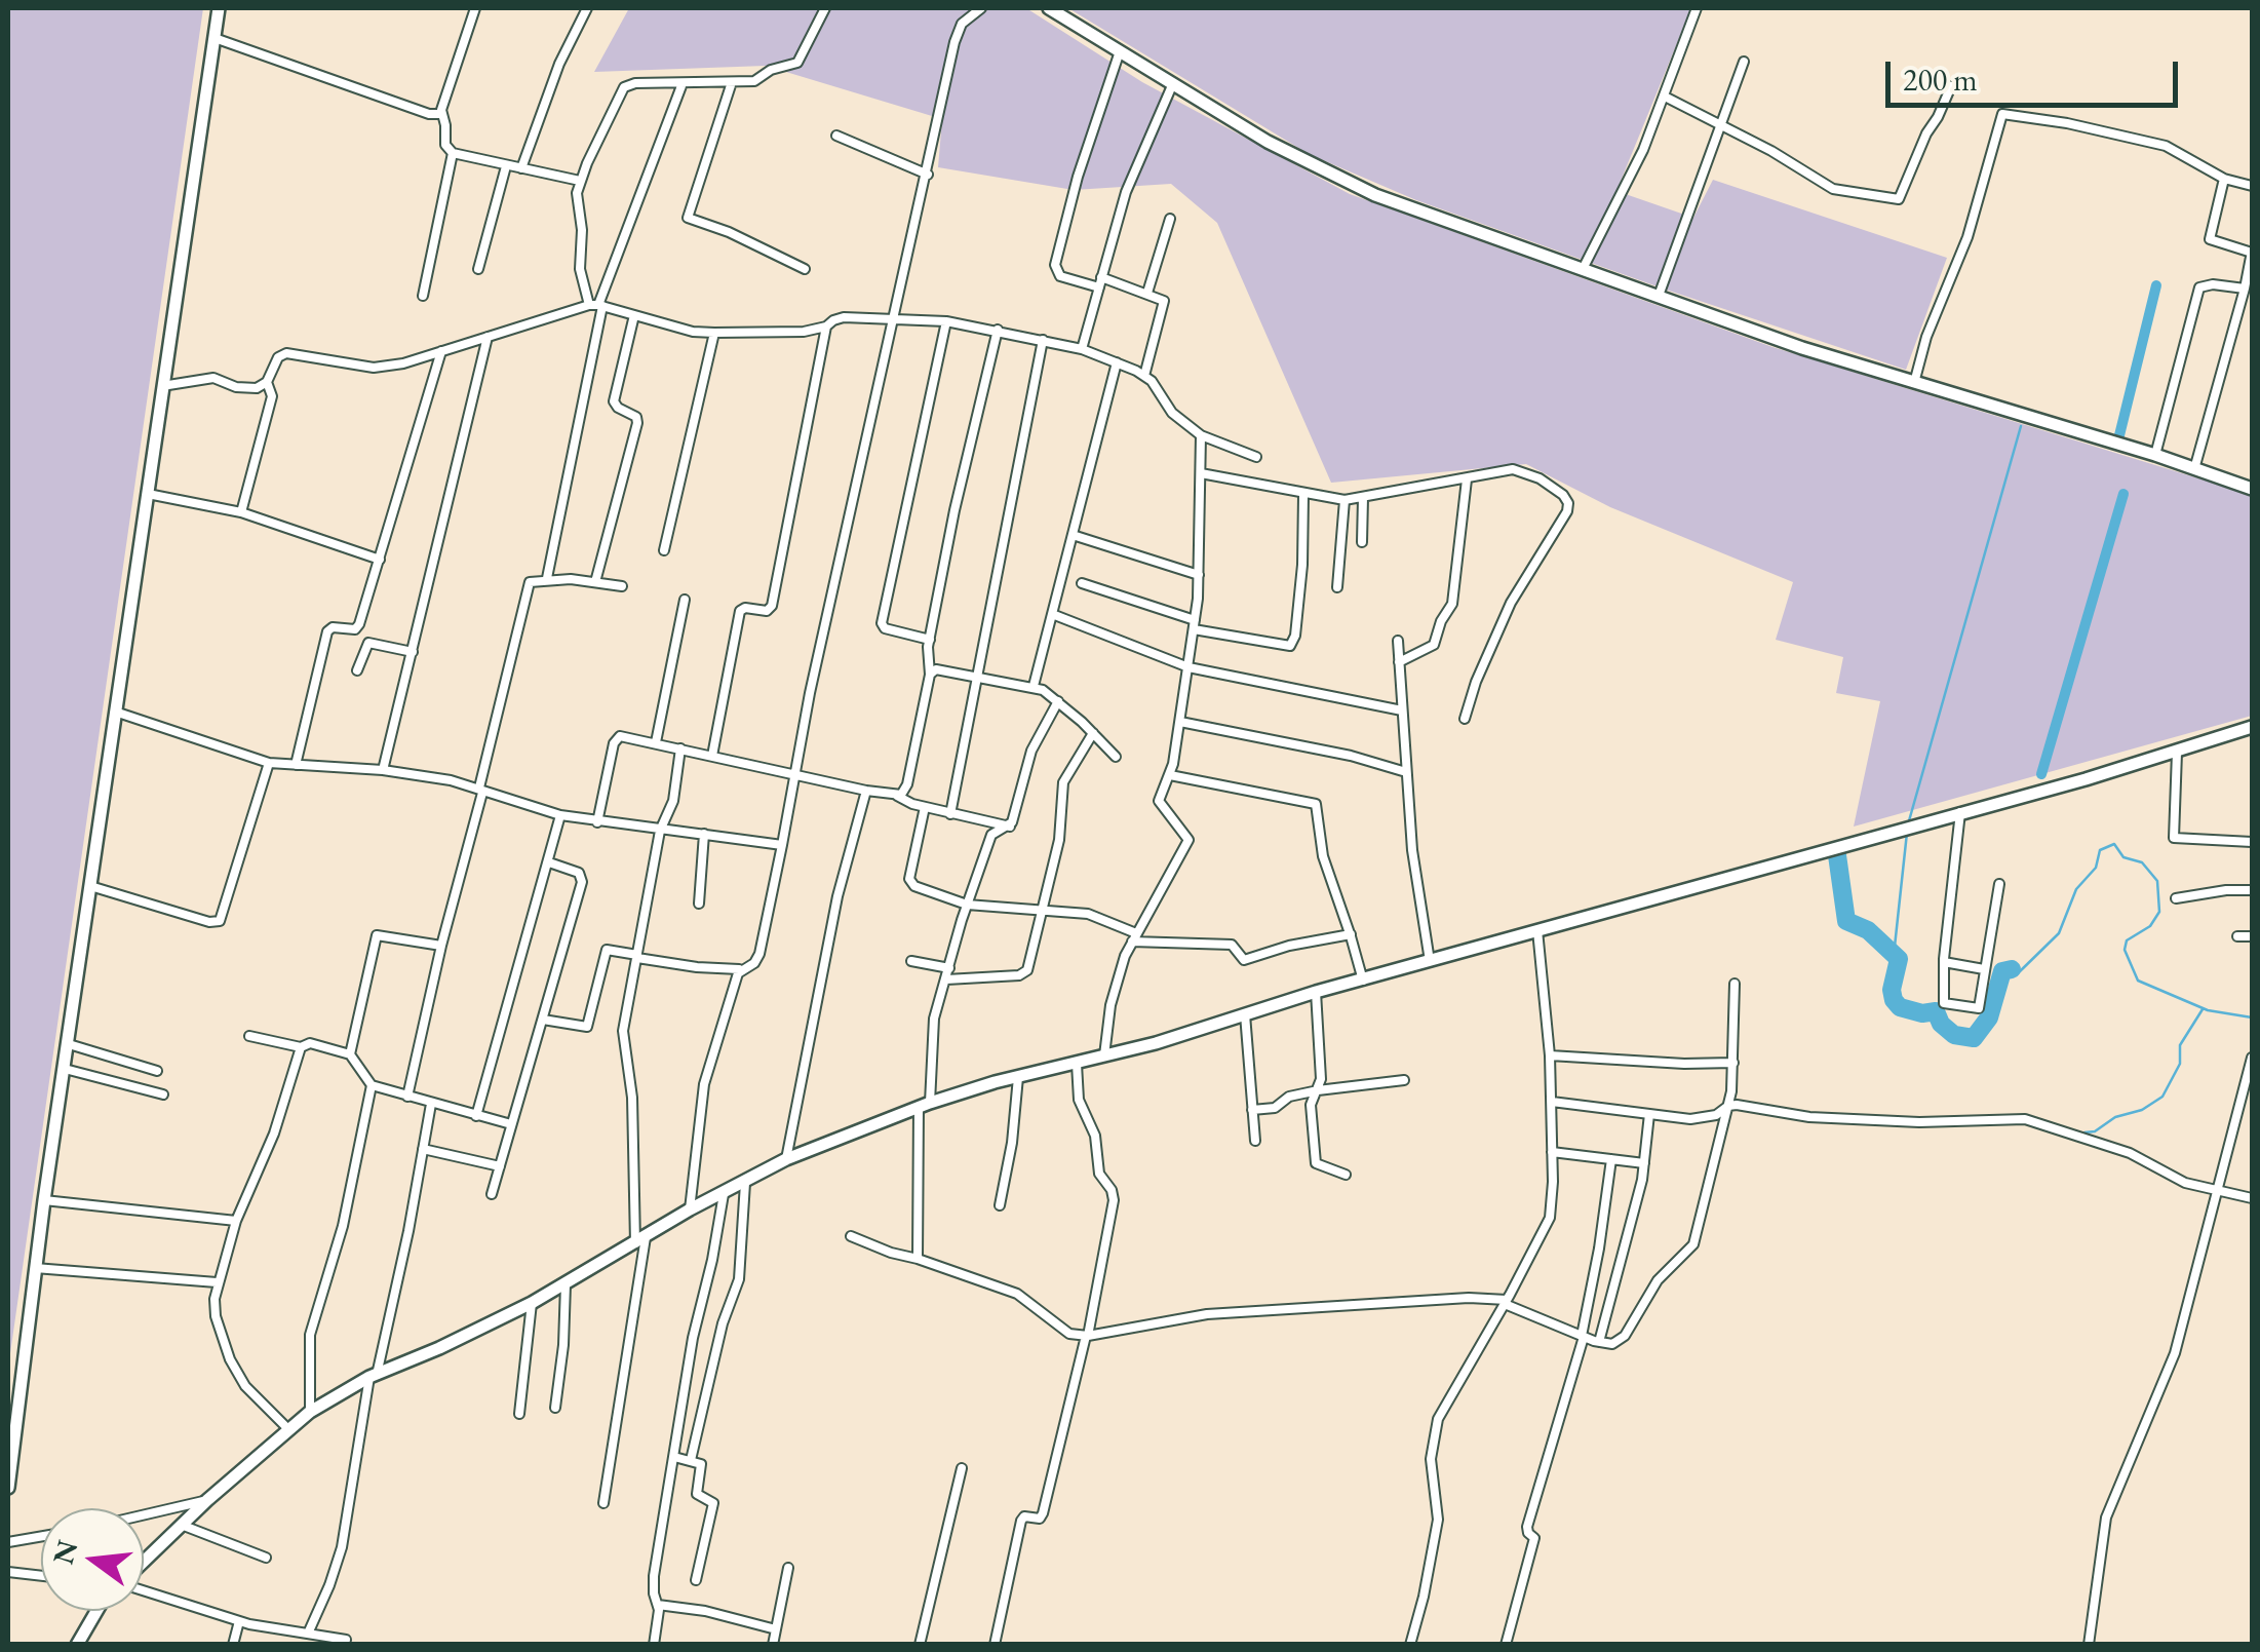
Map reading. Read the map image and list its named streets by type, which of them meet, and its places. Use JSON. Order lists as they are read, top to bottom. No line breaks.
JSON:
{"scale_bar":"200 m","north":"left"}
